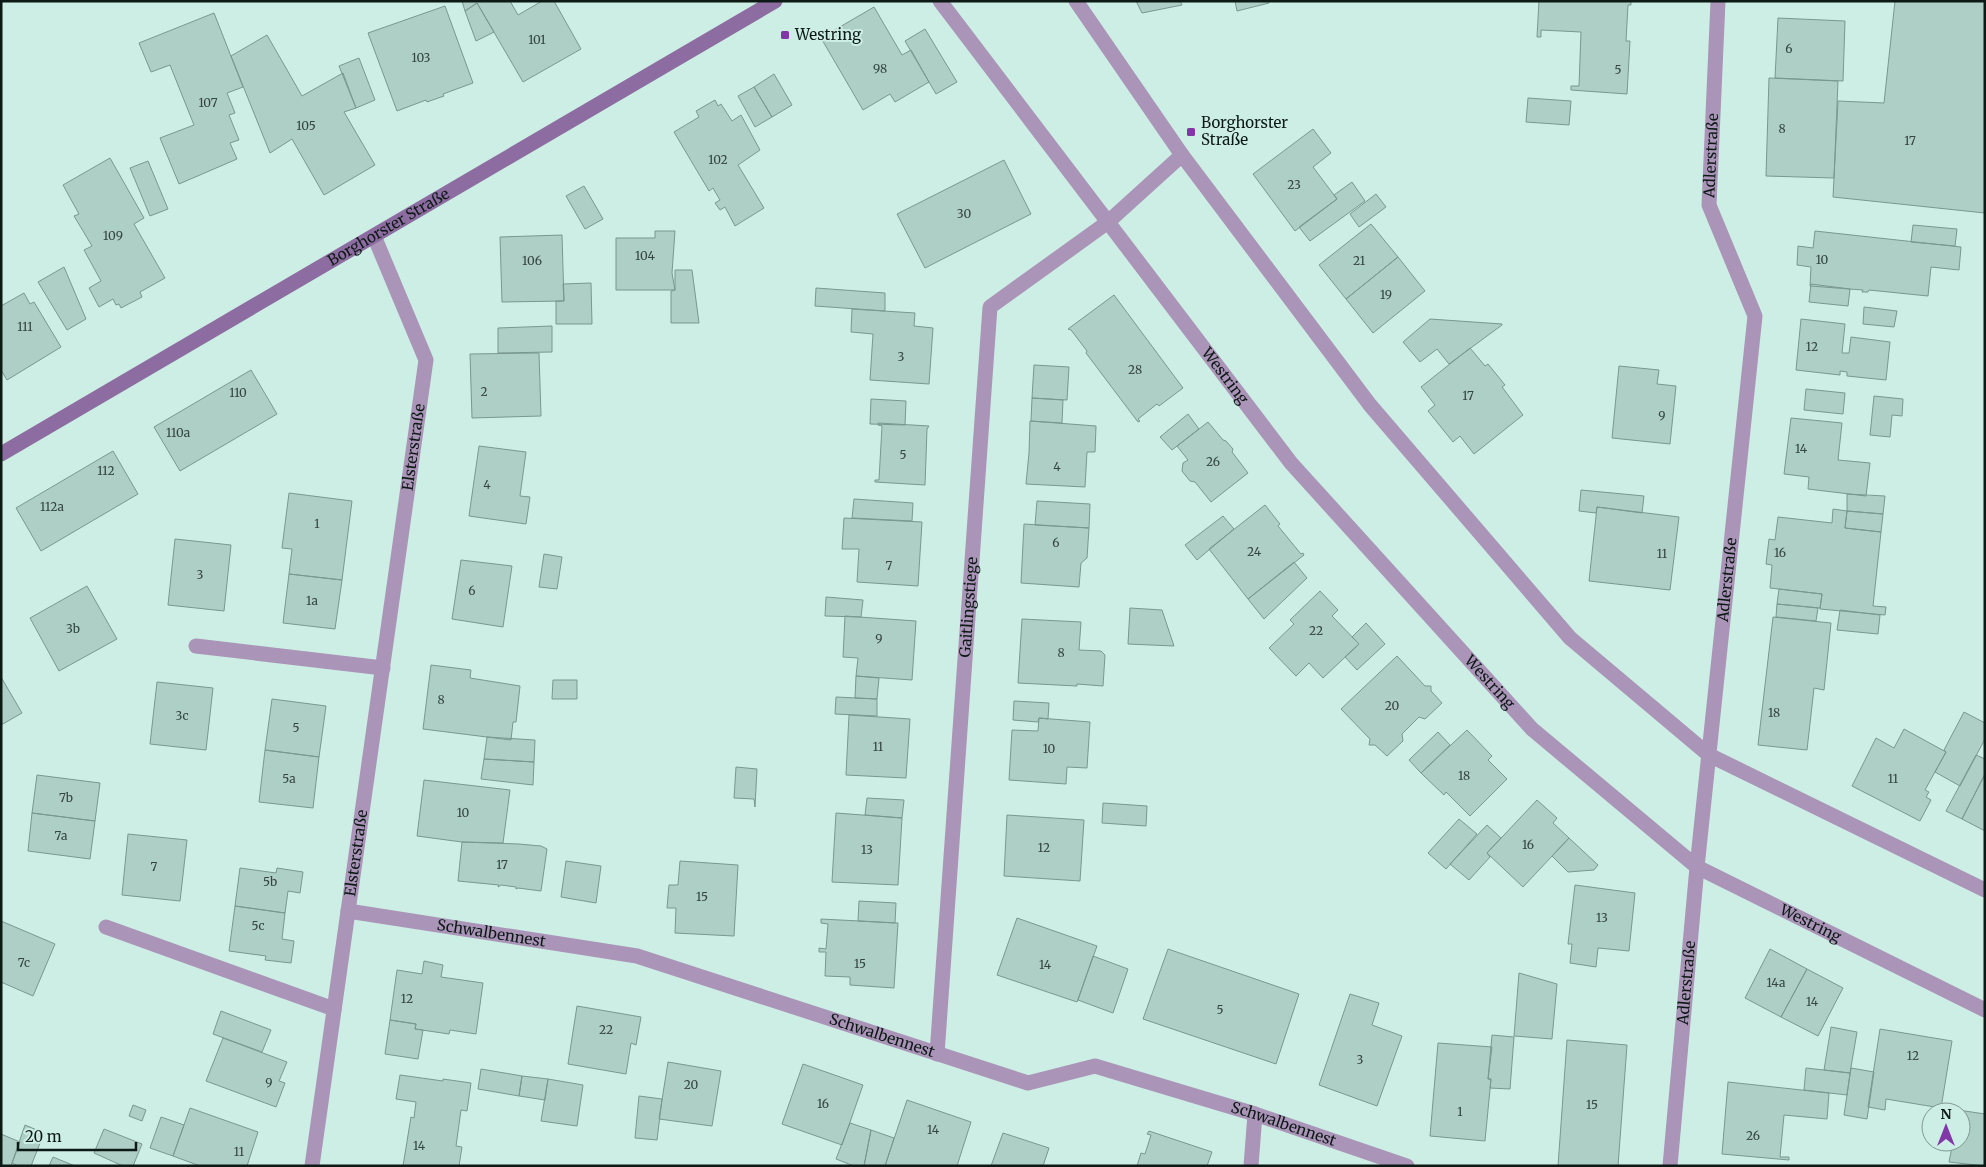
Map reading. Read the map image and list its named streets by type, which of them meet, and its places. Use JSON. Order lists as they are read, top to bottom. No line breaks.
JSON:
{"streets":{"main road":["Borghorster Straße"],"street":["Adlerstraße","Westring","Elsterstraße","Gaitlingstiege","Schwalbennest"]},"crossings":[["Adlerstraße","Westring"],["Borghorster Straße","Elsterstraße"],["Westring","Gaitlingstiege"],["Elsterstraße","Schwalbennest"],["Gaitlingstiege","Schwalbennest"]],"places":{"transit":["Westring","Borghorster Straße"]},"house_numbers":["101","6","103","98","5","107","105","8","17","102","23","30","109","104","10","106","21","19","111","12","3","28","2","110","17","9","110a","14","5","26","4","112","4","112a","1","6","24","16","11","7","3","6","1a","3b","22","9","8","8","20","18","3c","5","11","10","18","5a","11","7b","10","7a","16","12","13","17","7","5b","15","13","5c","7c","15","14","14a","12","14","5","22","12","3","9","20","16","15","1","14","26","14","11"],"scale_bar":"20 m","north":"top"}
